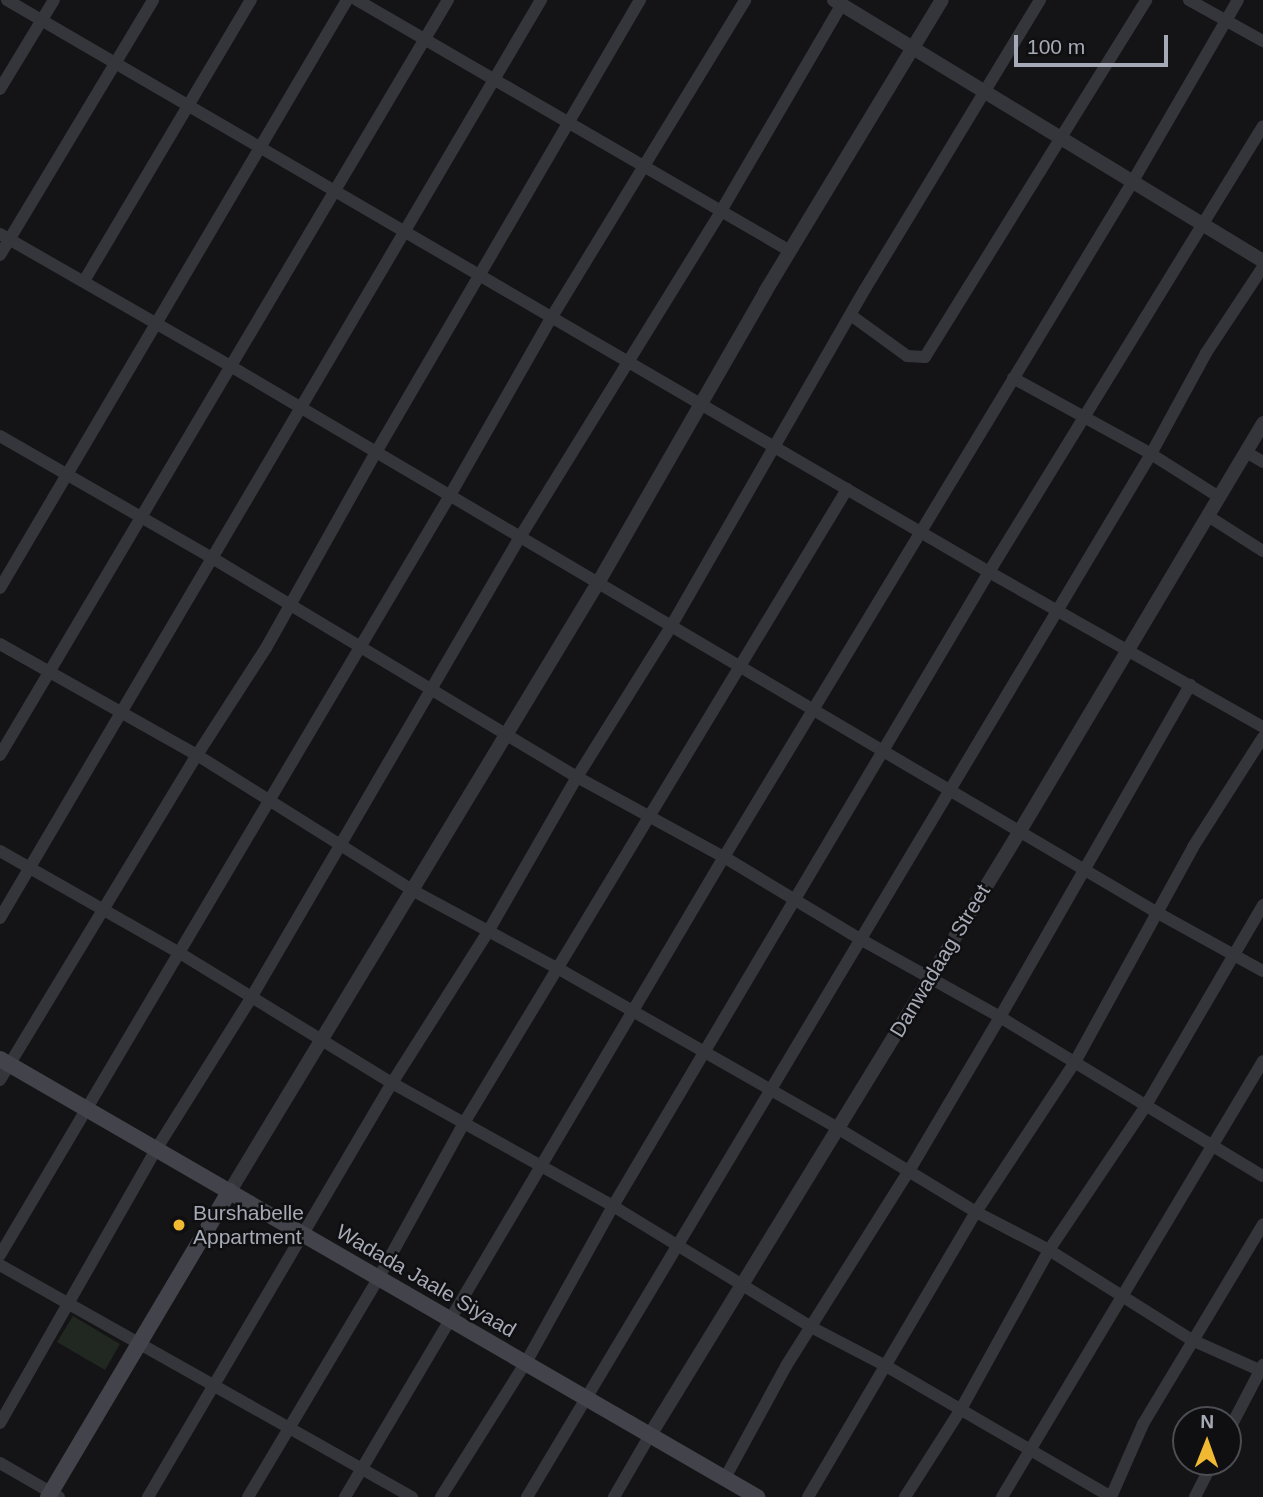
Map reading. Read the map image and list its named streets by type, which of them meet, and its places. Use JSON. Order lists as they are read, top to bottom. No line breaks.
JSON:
{"streets":{"main road":["Wadada Jaale Siyaad"],"street":["Danwadaag Street"]},"crossings":[["Danwadaag Street","Wadada Jaale Siyaad"]],"places":["Burshabelle Appartment"],"scale_bar":"100 m","north":"top"}
